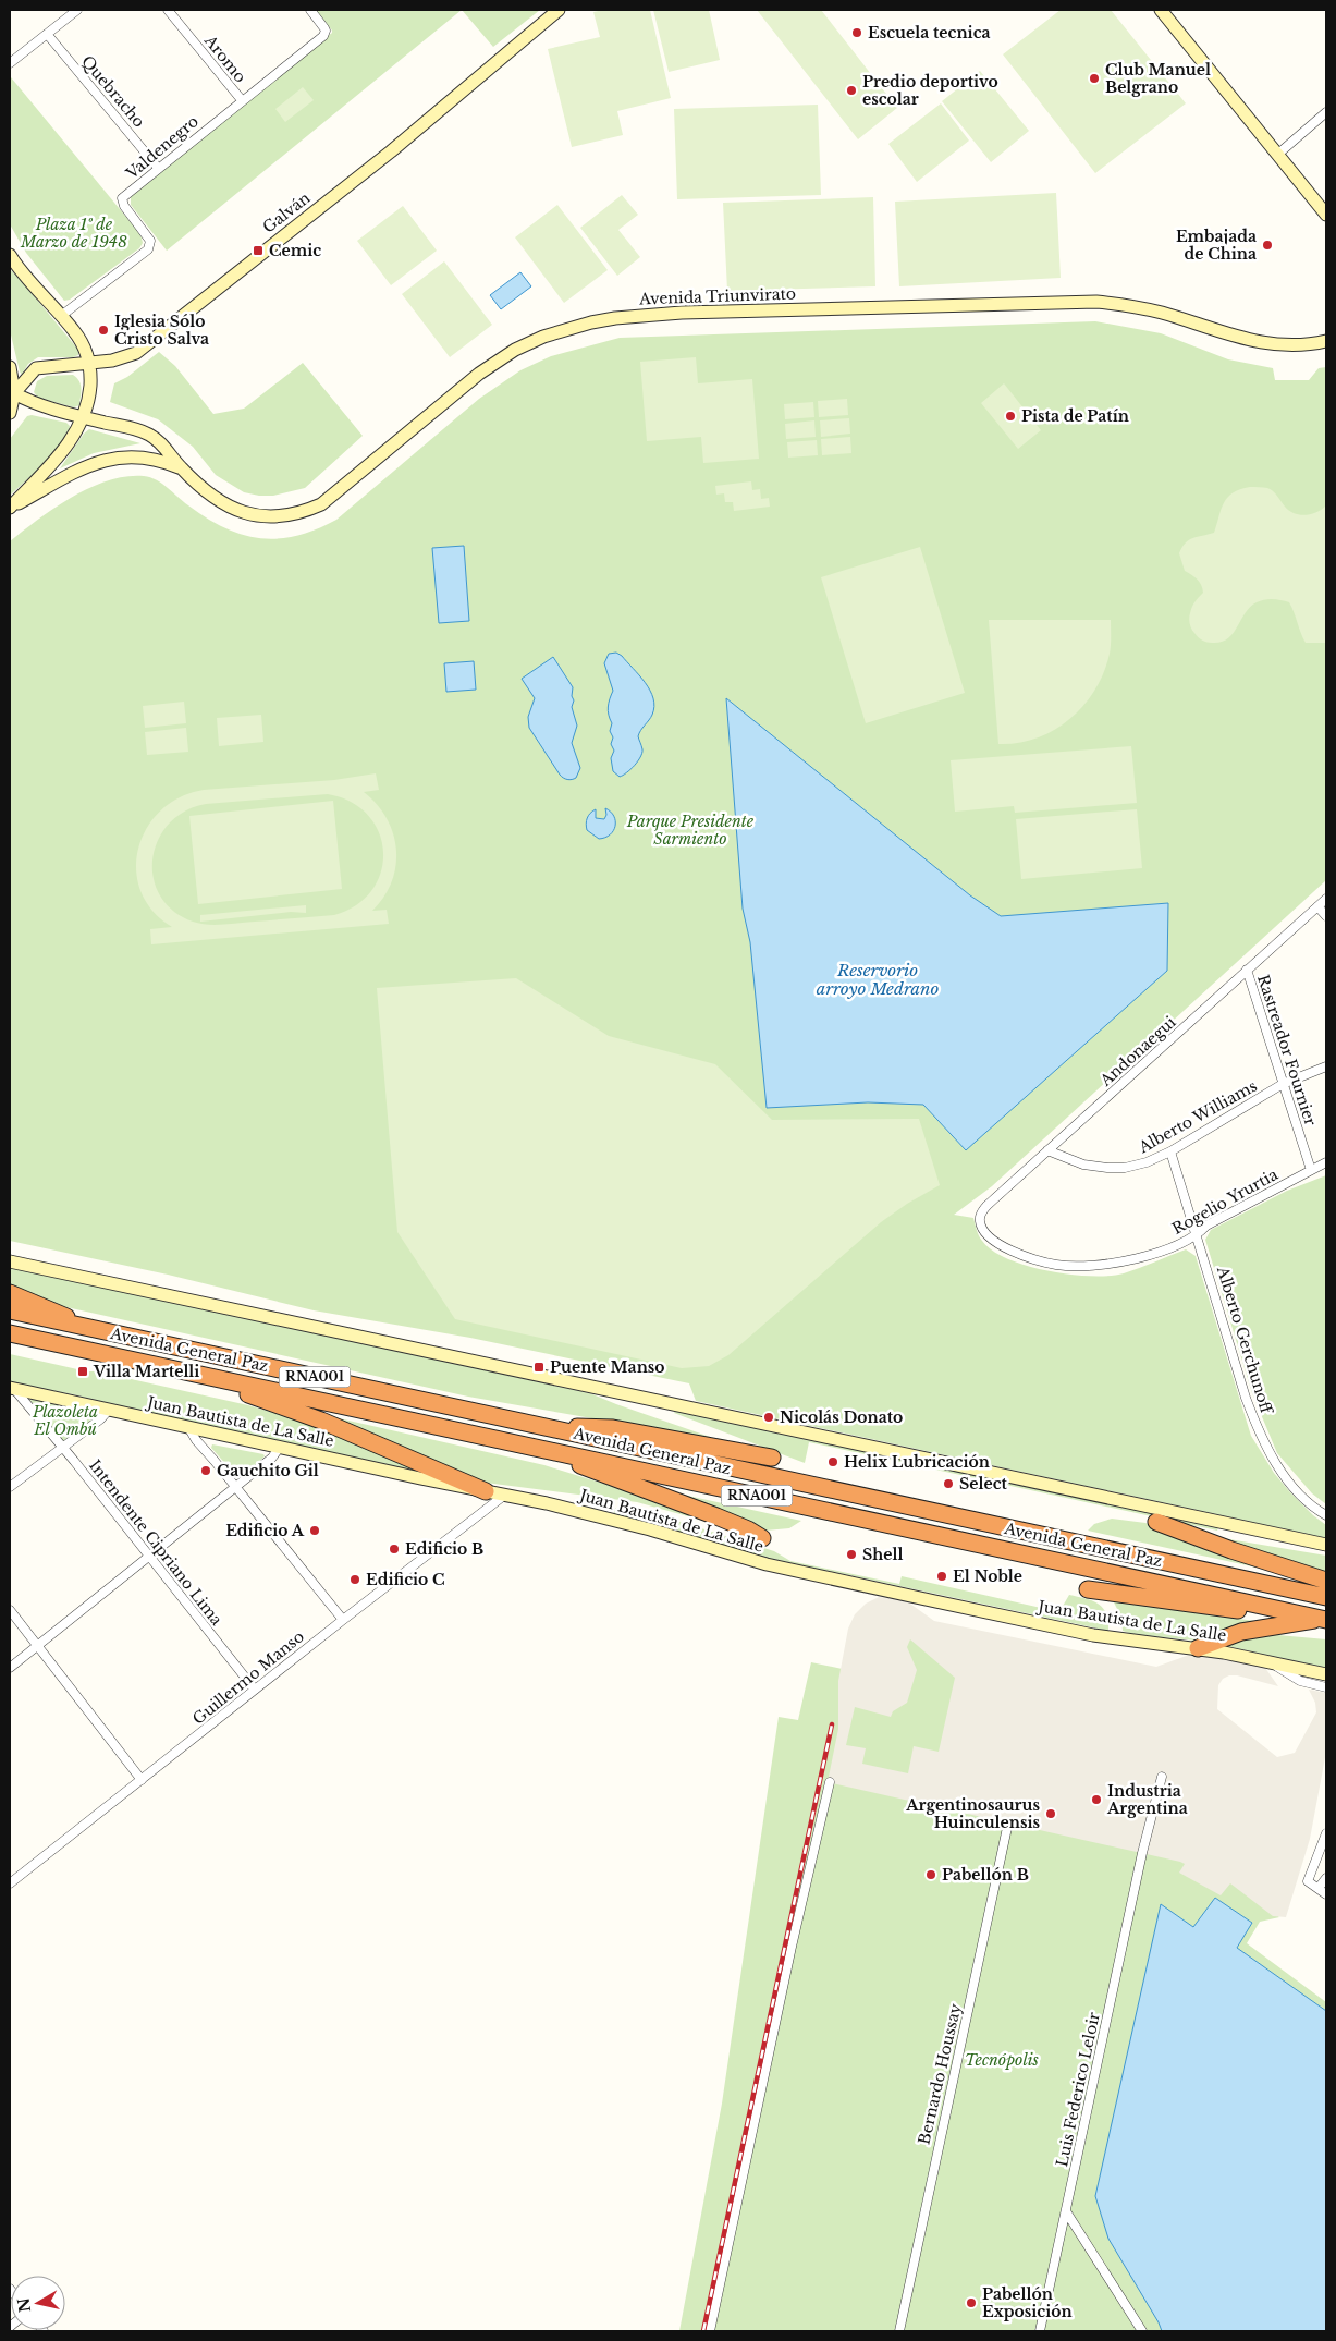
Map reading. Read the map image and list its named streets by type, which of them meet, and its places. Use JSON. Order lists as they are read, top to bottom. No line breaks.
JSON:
{"streets":{"highway":["Avenida General Paz","RNA001"],"street":["Aromo","Quebracho","Valdenegro","Galván","Avenida Triunvirato","Rastreador Fournier","Andonaegui","Alberto Williams","Rogelio Yrurtia","Alberto Gerchunoff","Juan Bautista de La Salle","Intendente Cipriano Lima","Guillermo Manso","Bernardo Houssay","Luis Federico Leloir"]},"crossings":[["Aromo","Valdenegro"],["Quebracho","Valdenegro"],["Galván","Avenida Triunvirato"],["Rastreador Fournier","Andonaegui"],["Rastreador Fournier","Alberto Williams"],["Rastreador Fournier","Rogelio Yrurtia"],["Andonaegui","Alberto Williams"],["Andonaegui","Rogelio Yrurtia"],["Alberto Williams","Alberto Gerchunoff"],["Rogelio Yrurtia","Alberto Gerchunoff"],["Juan Bautista de La Salle","Intendente Cipriano Lima"],["Juan Bautista de La Salle","Guillermo Manso"],["Intendente Cipriano Lima","Guillermo Manso"]],"water":["Reservorio arroyo Medrano"],"parks":["Plaza 1º de Marzo de 1948","Parque Presidente Sarmiento","Plazoleta El Ombú","Tecnópolis"],"places":{"other":["Escuela tecnica","Club Manuel Belgrano","Predio deportivo escolar","Embajada de China","Iglesia Sólo Cristo Salva","Pista de Patín","Nicolás Donato","Helix Lubricación","Gauchito Gil","Select","Edificio A","Edificio B","Shell","El Noble","Edificio C","Industria Argentina","Argentinosaurus Huinculensis","Pabellón B","Pabellón Exposición"],"transit":["Cemic","Puente Manso","Villa Martelli"]},"north":"left"}
